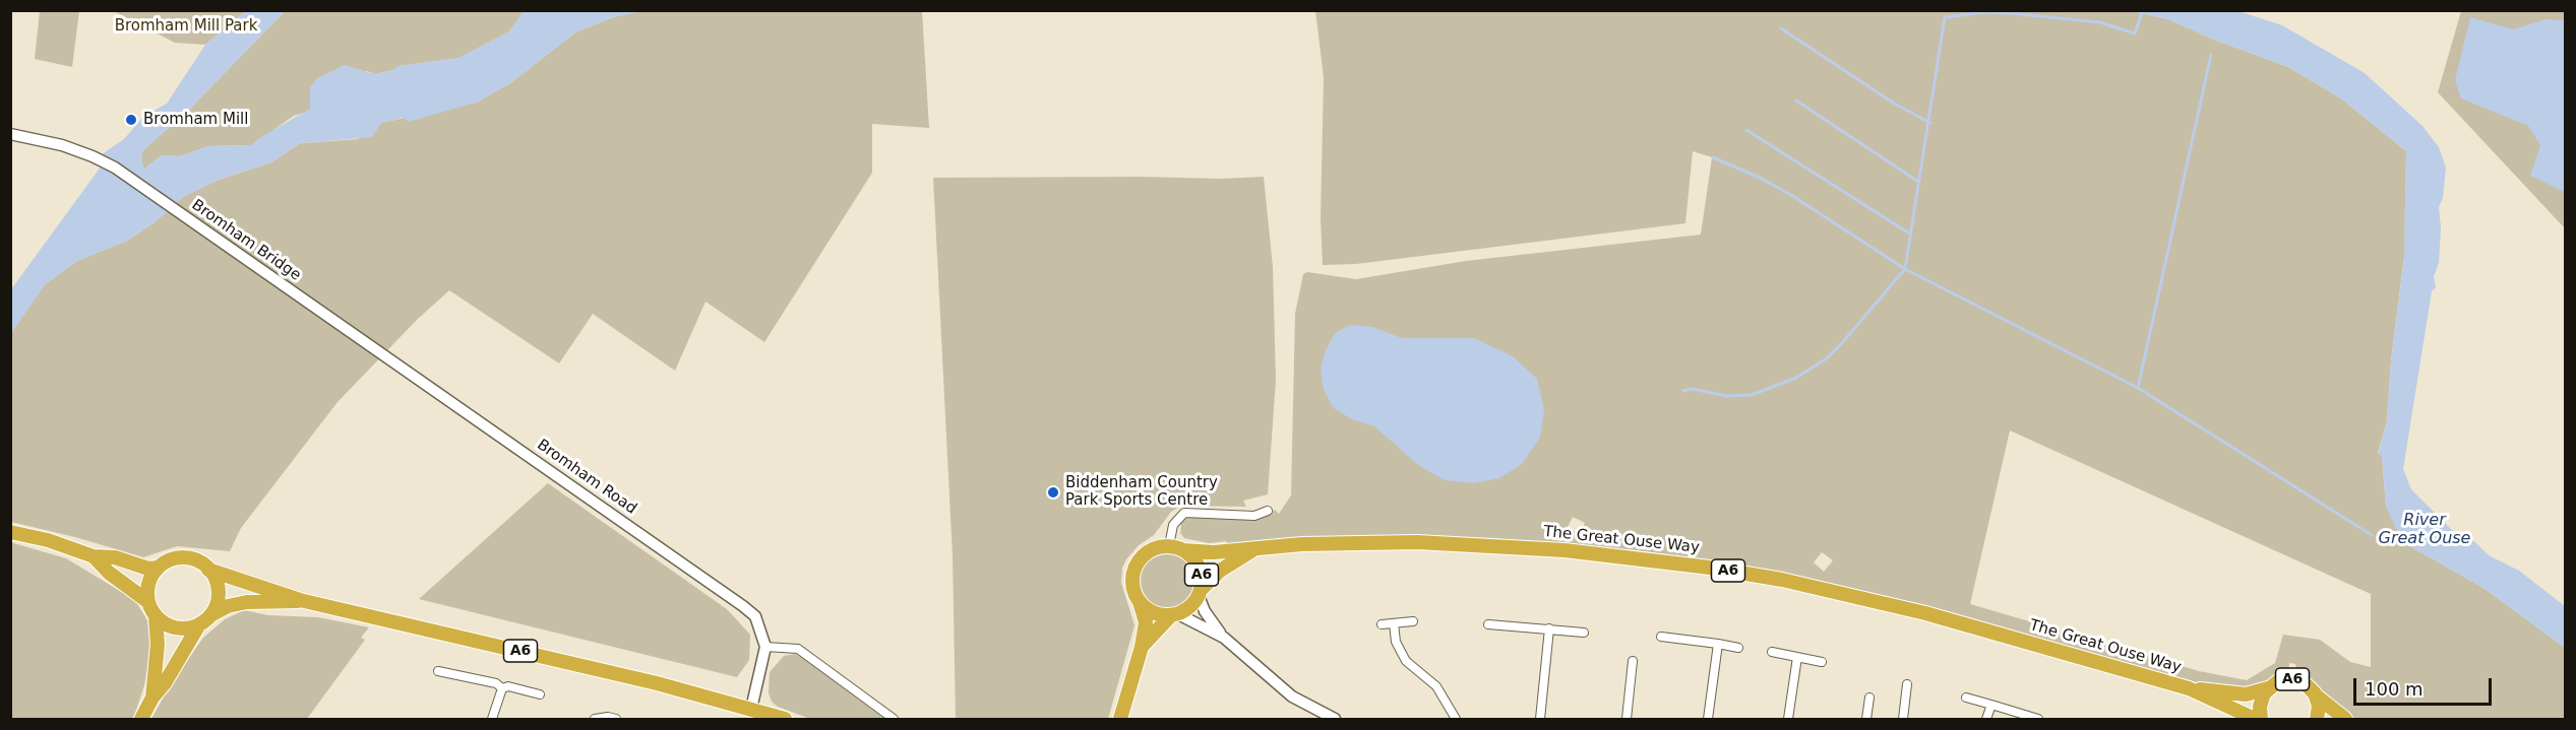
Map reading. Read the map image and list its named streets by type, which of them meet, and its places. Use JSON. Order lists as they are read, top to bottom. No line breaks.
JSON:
{"streets":{"highway":["The Great Ouse Way","A6"],"street":["Bromham Bridge","Bromham Road"]},"crossings":[["Bromham Bridge","Bromham Road"],["The Great Ouse Way","A6"]],"water":["River Great Ouse"],"parks":["Bromham Mill Park"],"places":["Bromham Mill","Biddenham Country Park Sports Centre"],"scale_bar":"100 m"}
